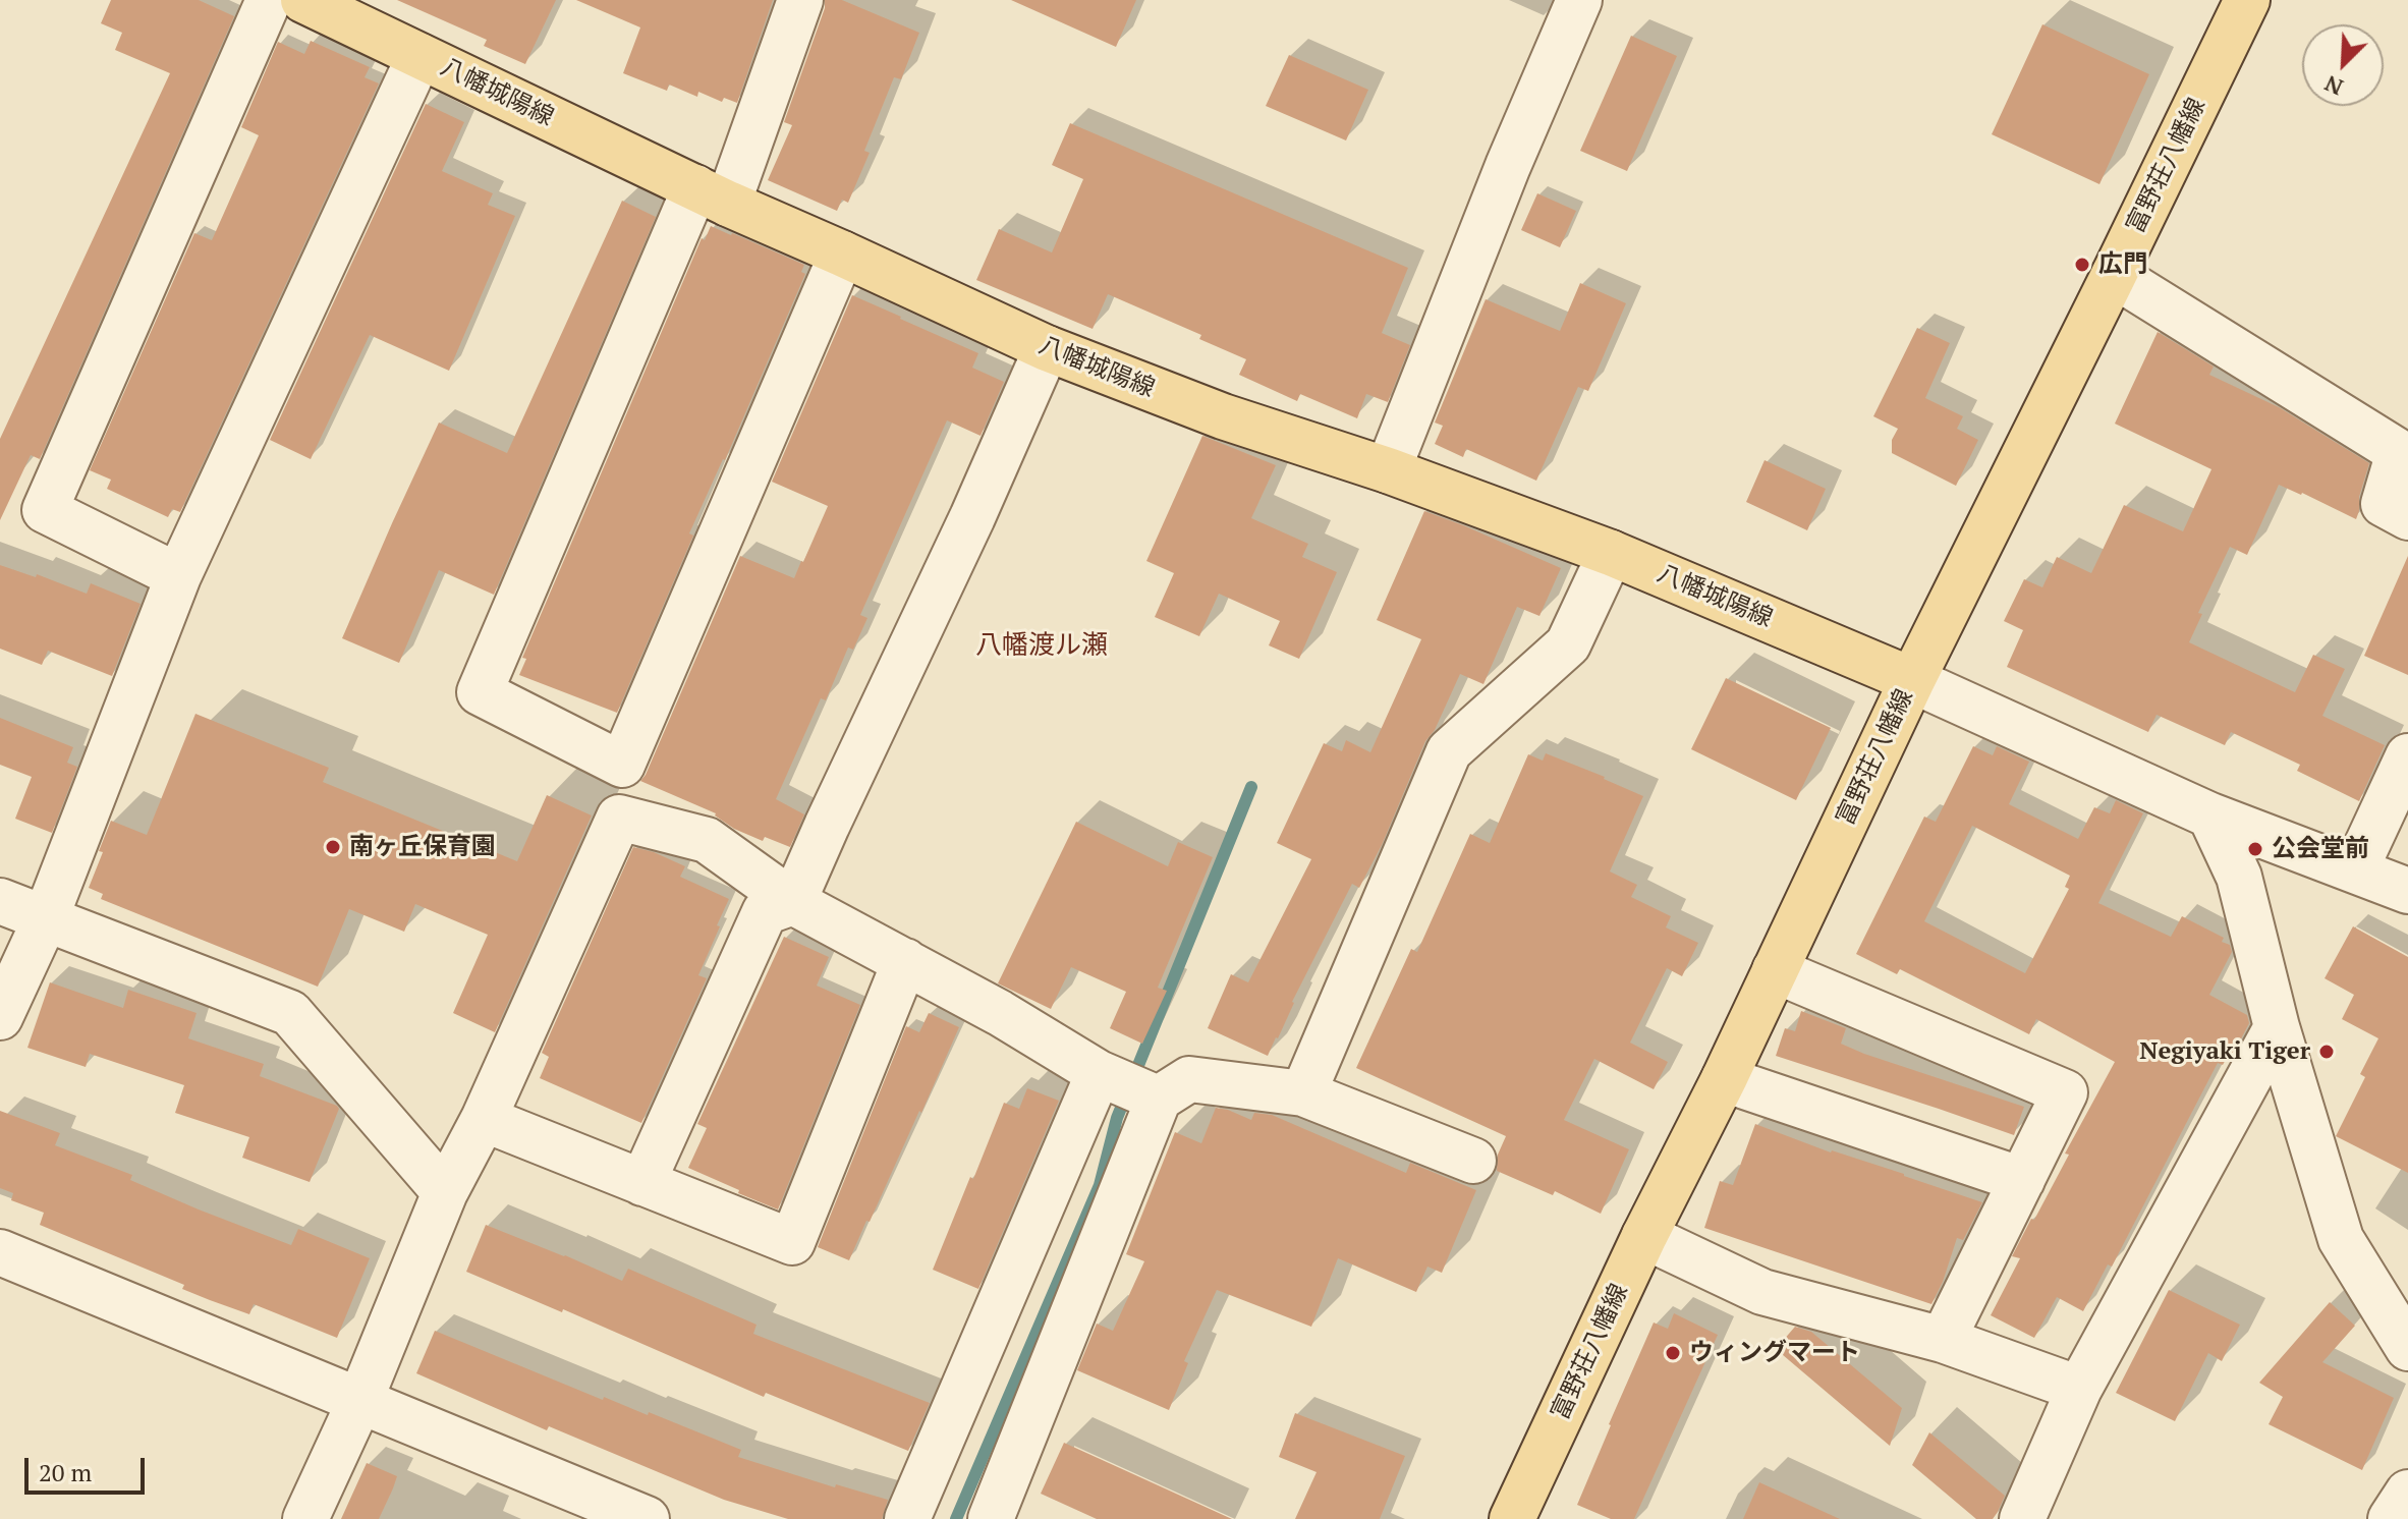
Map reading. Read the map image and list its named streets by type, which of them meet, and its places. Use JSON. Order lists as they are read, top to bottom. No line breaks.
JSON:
{"streets":{"main road":["八幡城陽線","富野荘八幡線"]},"crossings":[["八幡城陽線","富野荘八幡線"]],"districts":["八幡渡ル瀬"],"places":["広門","南ヶ丘保育園","公会堂前","Negiyaki Tiger","ウィングマート"],"scale_bar":"20 m","north":"bottom left"}
